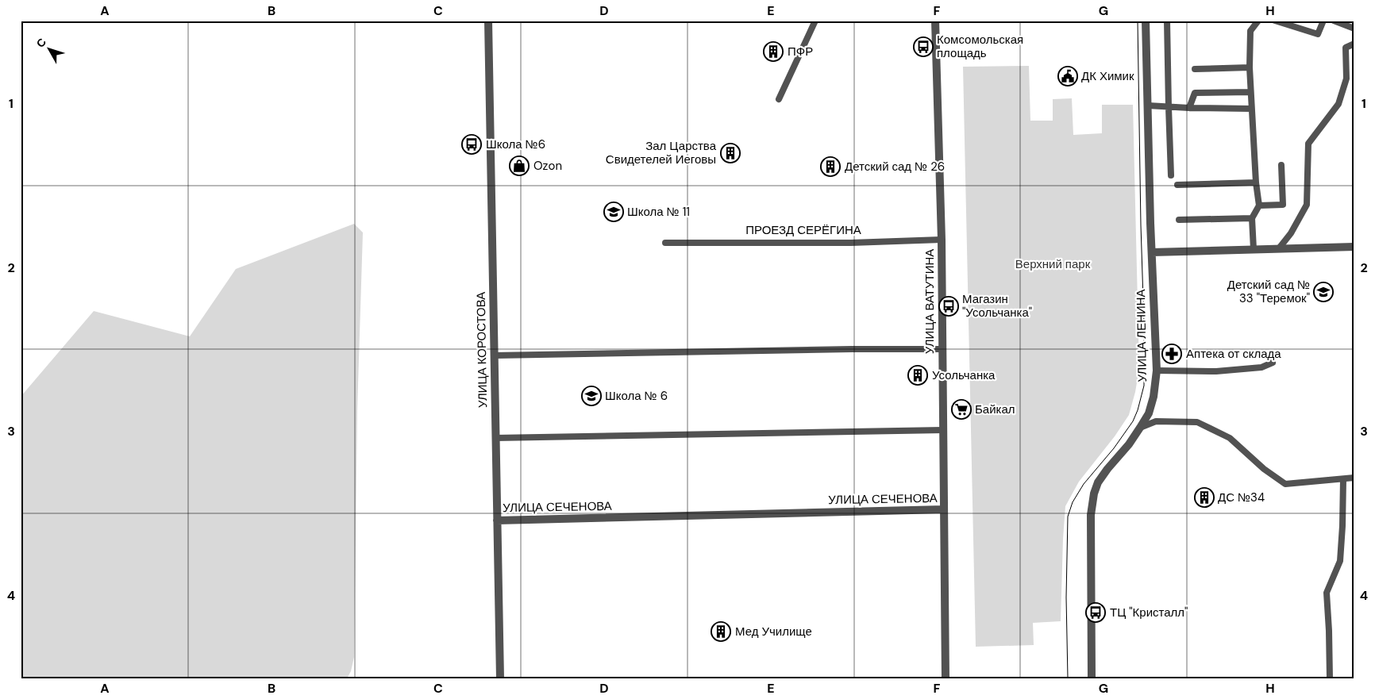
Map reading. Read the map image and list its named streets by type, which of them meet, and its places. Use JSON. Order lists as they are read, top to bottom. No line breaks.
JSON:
{"streets":{"street":["ПРОЕЗД СЕРЁГИНА","УЛИЦА ВАТУТИНА","УЛИЦА ЛЕНИНА","УЛИЦА КОРОСТОВА","УЛИЦА СЕЧЕНОВА"]},"crossings":[["ПРОЕЗД СЕРЁГИНА","УЛИЦА ВАТУТИНА"],["УЛИЦА ВАТУТИНА","УЛИЦА СЕЧЕНОВА"],["УЛИЦА КОРОСТОВА","УЛИЦА СЕЧЕНОВА"]],"parks":["Верхний парк"],"places":{"bus stop":["Комсомольская площадь","Школа №6","Магазин \"Усольчанка\"","ТЦ \"Кристалл\""],"building":["ПФР","Зал Царства Свидетелей Иеговы","Детский сад № 26","Усольчанка","ДС №34","Мед Училище"],"public building":["ДК Химик"],"shop":["Ozon"],"school or university":["Школа № 11","Детский сад № 33 \"Теремок\"","Школа № 6"],"pharmacy":["Аптека от склада"],"supermarket":["Байкал"]},"north":"top left","grid":{"columns":["A","B","C","D","E","F","G","H"],"rows":["1","2","3","4"]}}
